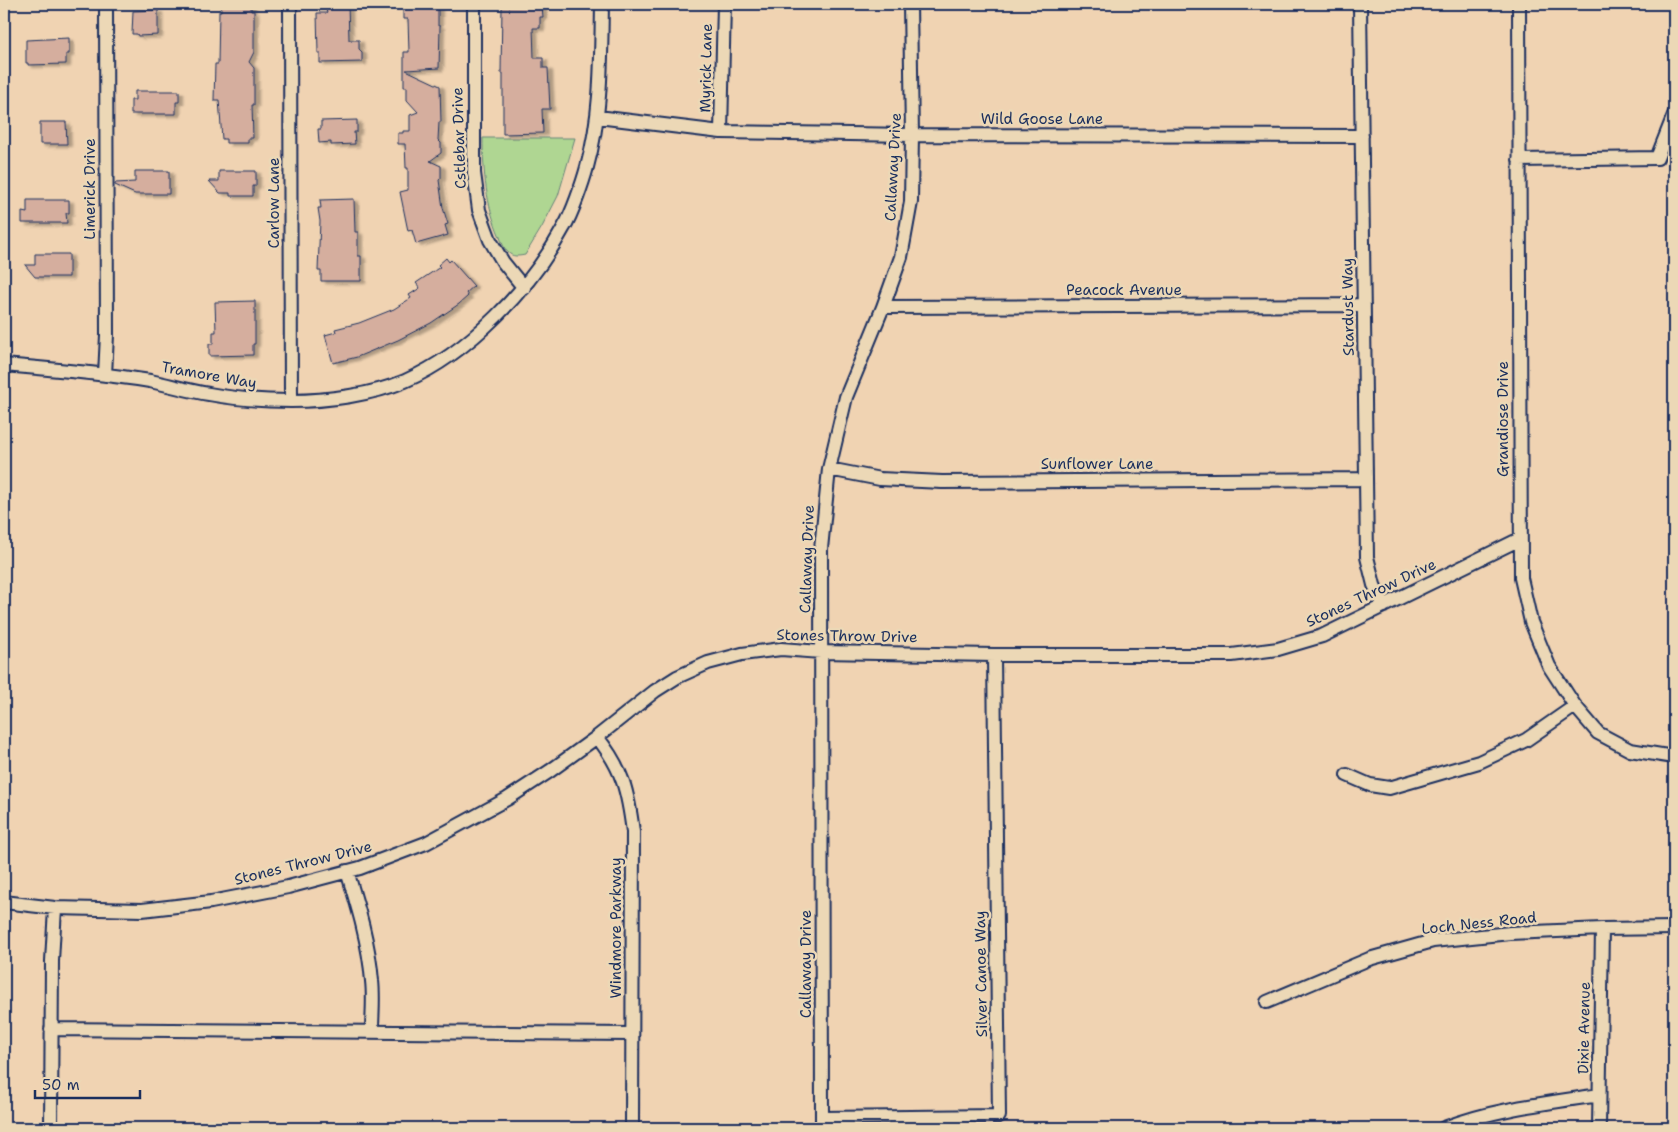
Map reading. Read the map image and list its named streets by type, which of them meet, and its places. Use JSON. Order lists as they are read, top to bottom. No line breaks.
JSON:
{"streets":{"street":["Myrick Lane","Wild Goose Lane","Cstlebar Drive","Callaway Drive","Limerick Drive","Carlow Lane","Peacock Avenue","Stardust Way","Tramore Way","Grandiose Drive","Sunflower Lane","Stones Throw Drive","Loch Ness Road","Windmore Parkway","Silver Canoe Way","Dixie Avenue"]},"crossings":[["Myrick Lane","Wild Goose Lane"],["Wild Goose Lane","Callaway Drive"],["Wild Goose Lane","Stardust Way"],["Wild Goose Lane","Tramore Way"],["Cstlebar Drive","Tramore Way"],["Callaway Drive","Peacock Avenue"],["Callaway Drive","Sunflower Lane"],["Callaway Drive","Stones Throw Drive"],["Callaway Drive","Silver Canoe Way"],["Limerick Drive","Tramore Way"],["Carlow Lane","Tramore Way"],["Peacock Avenue","Stardust Way"],["Stardust Way","Sunflower Lane"],["Stardust Way","Stones Throw Drive"],["Grandiose Drive","Stones Throw Drive"],["Stones Throw Drive","Windmore Parkway"],["Stones Throw Drive","Silver Canoe Way"],["Loch Ness Road","Dixie Avenue"]],"scale_bar":"50 m"}
